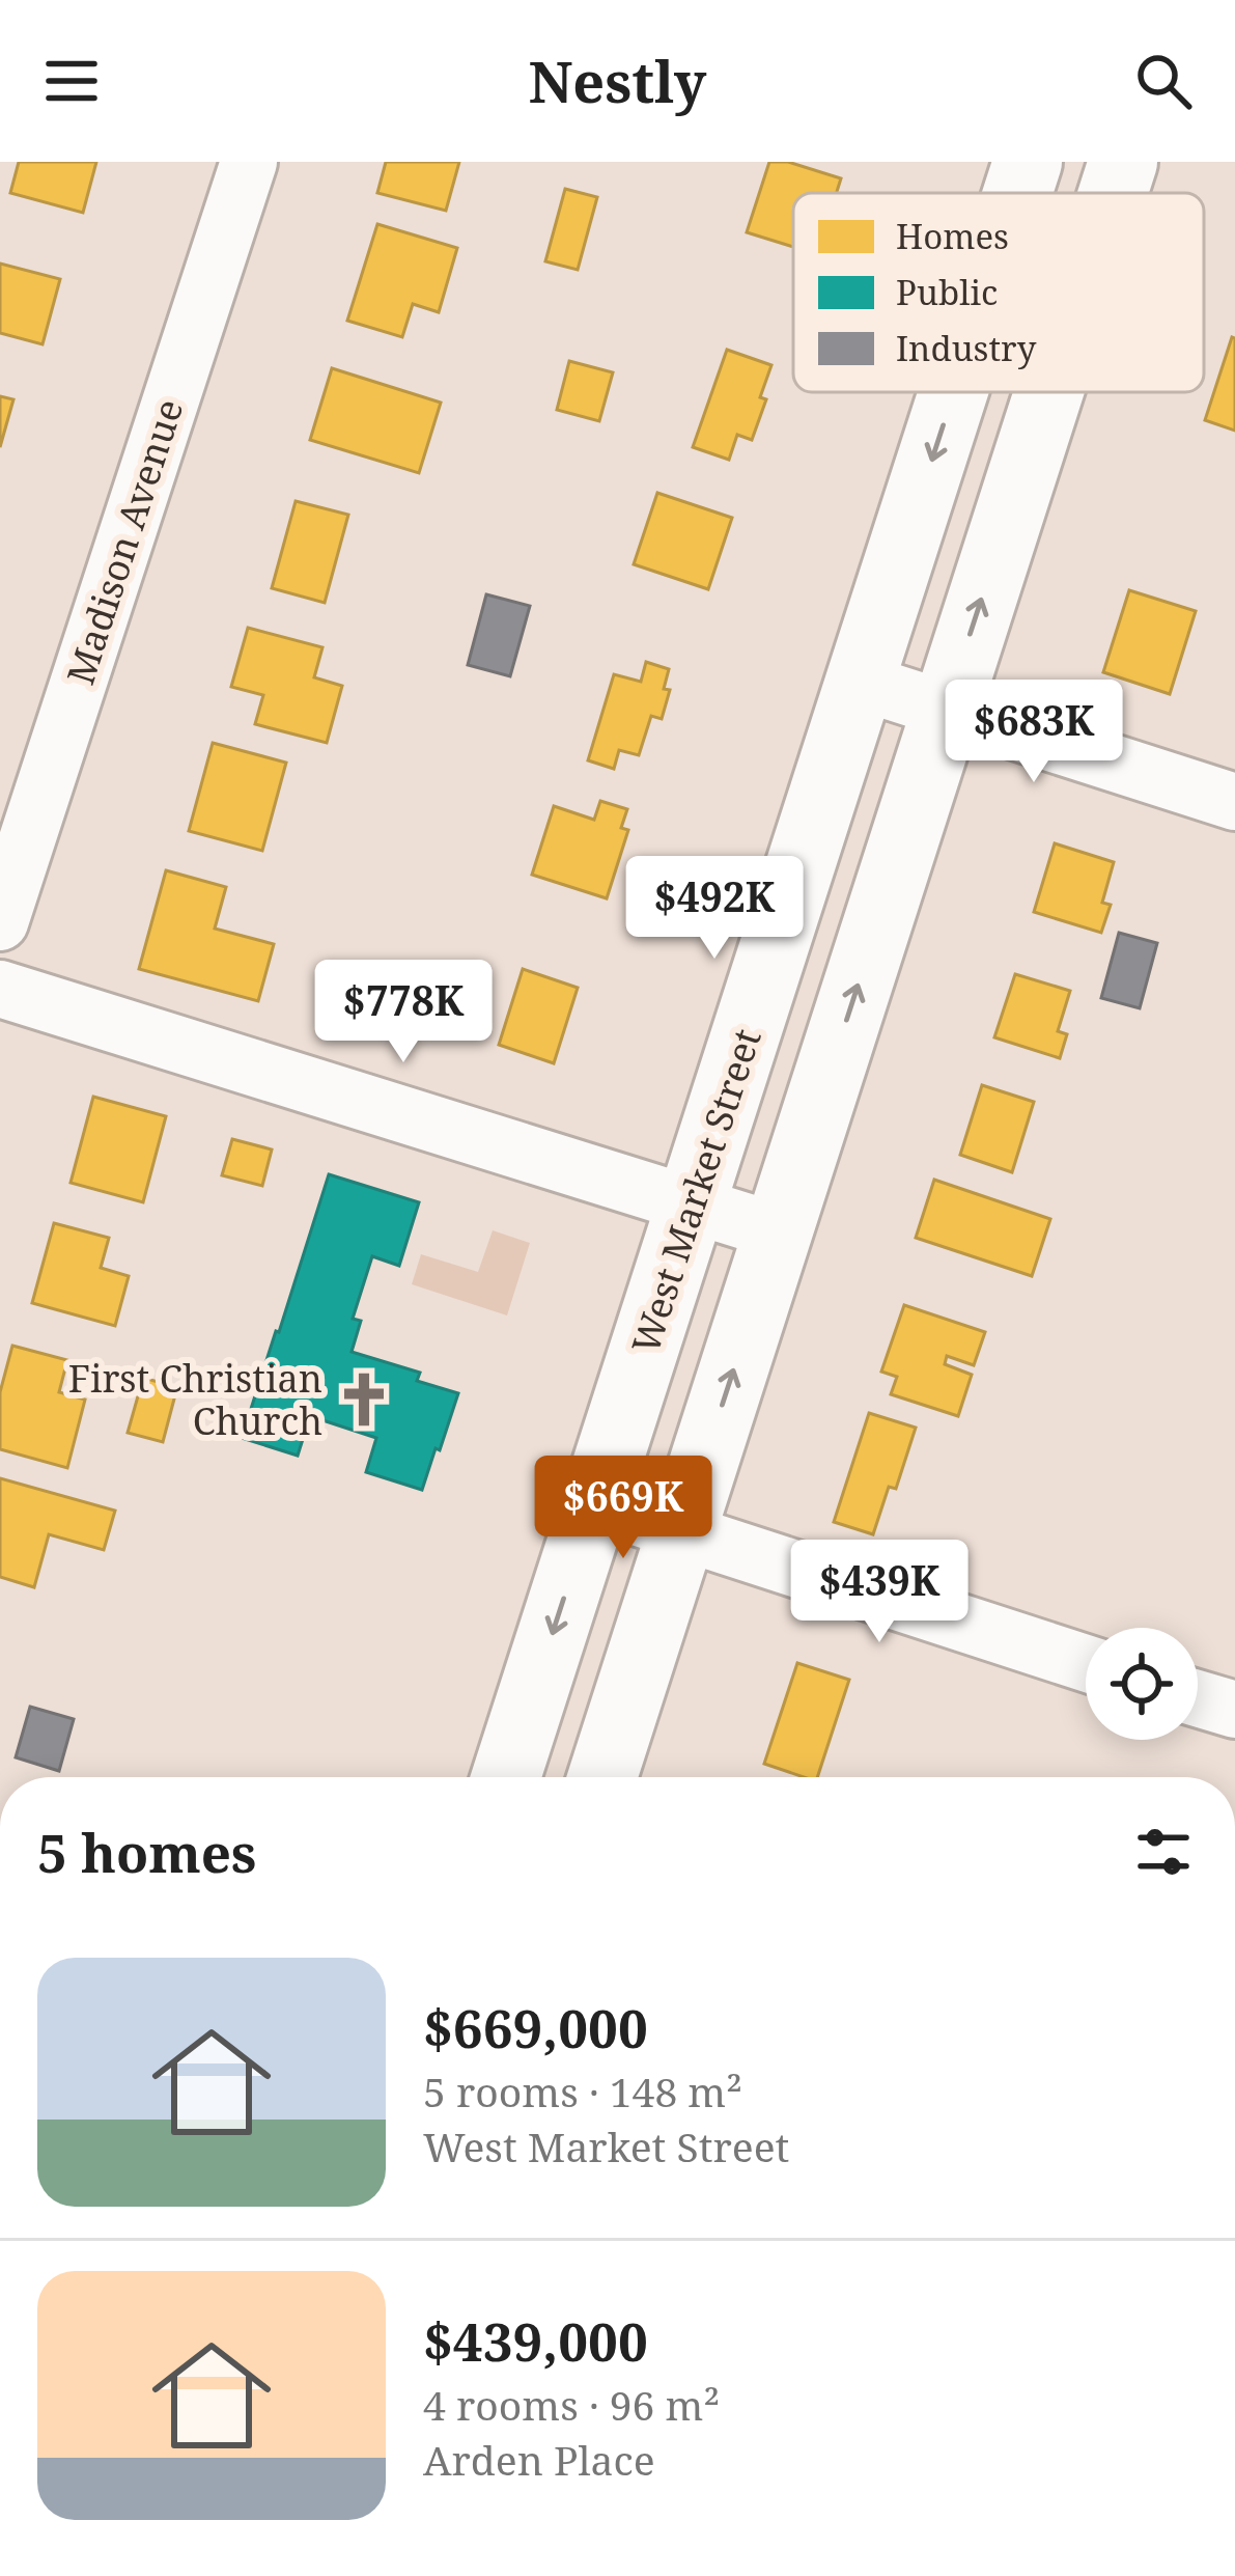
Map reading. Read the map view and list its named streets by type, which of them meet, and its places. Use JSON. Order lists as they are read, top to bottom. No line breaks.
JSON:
{"streets":{"main road":["West Market Street"],"street":["Madison Avenue"]},"places":{"church":["First Christian Church"]},"legend":["Homes","Public","Industry"],"page":{"header":"Nestly","price":["$683K","$492K","$778K","$669K","$439K"],"heading":"5 homes","list":[{"name":"$669,000","note":"5 rooms · 148 m² · West Market Street"},{"name":"$439,000","note":"4 rooms · 96 m² · Arden Place"}]}}
